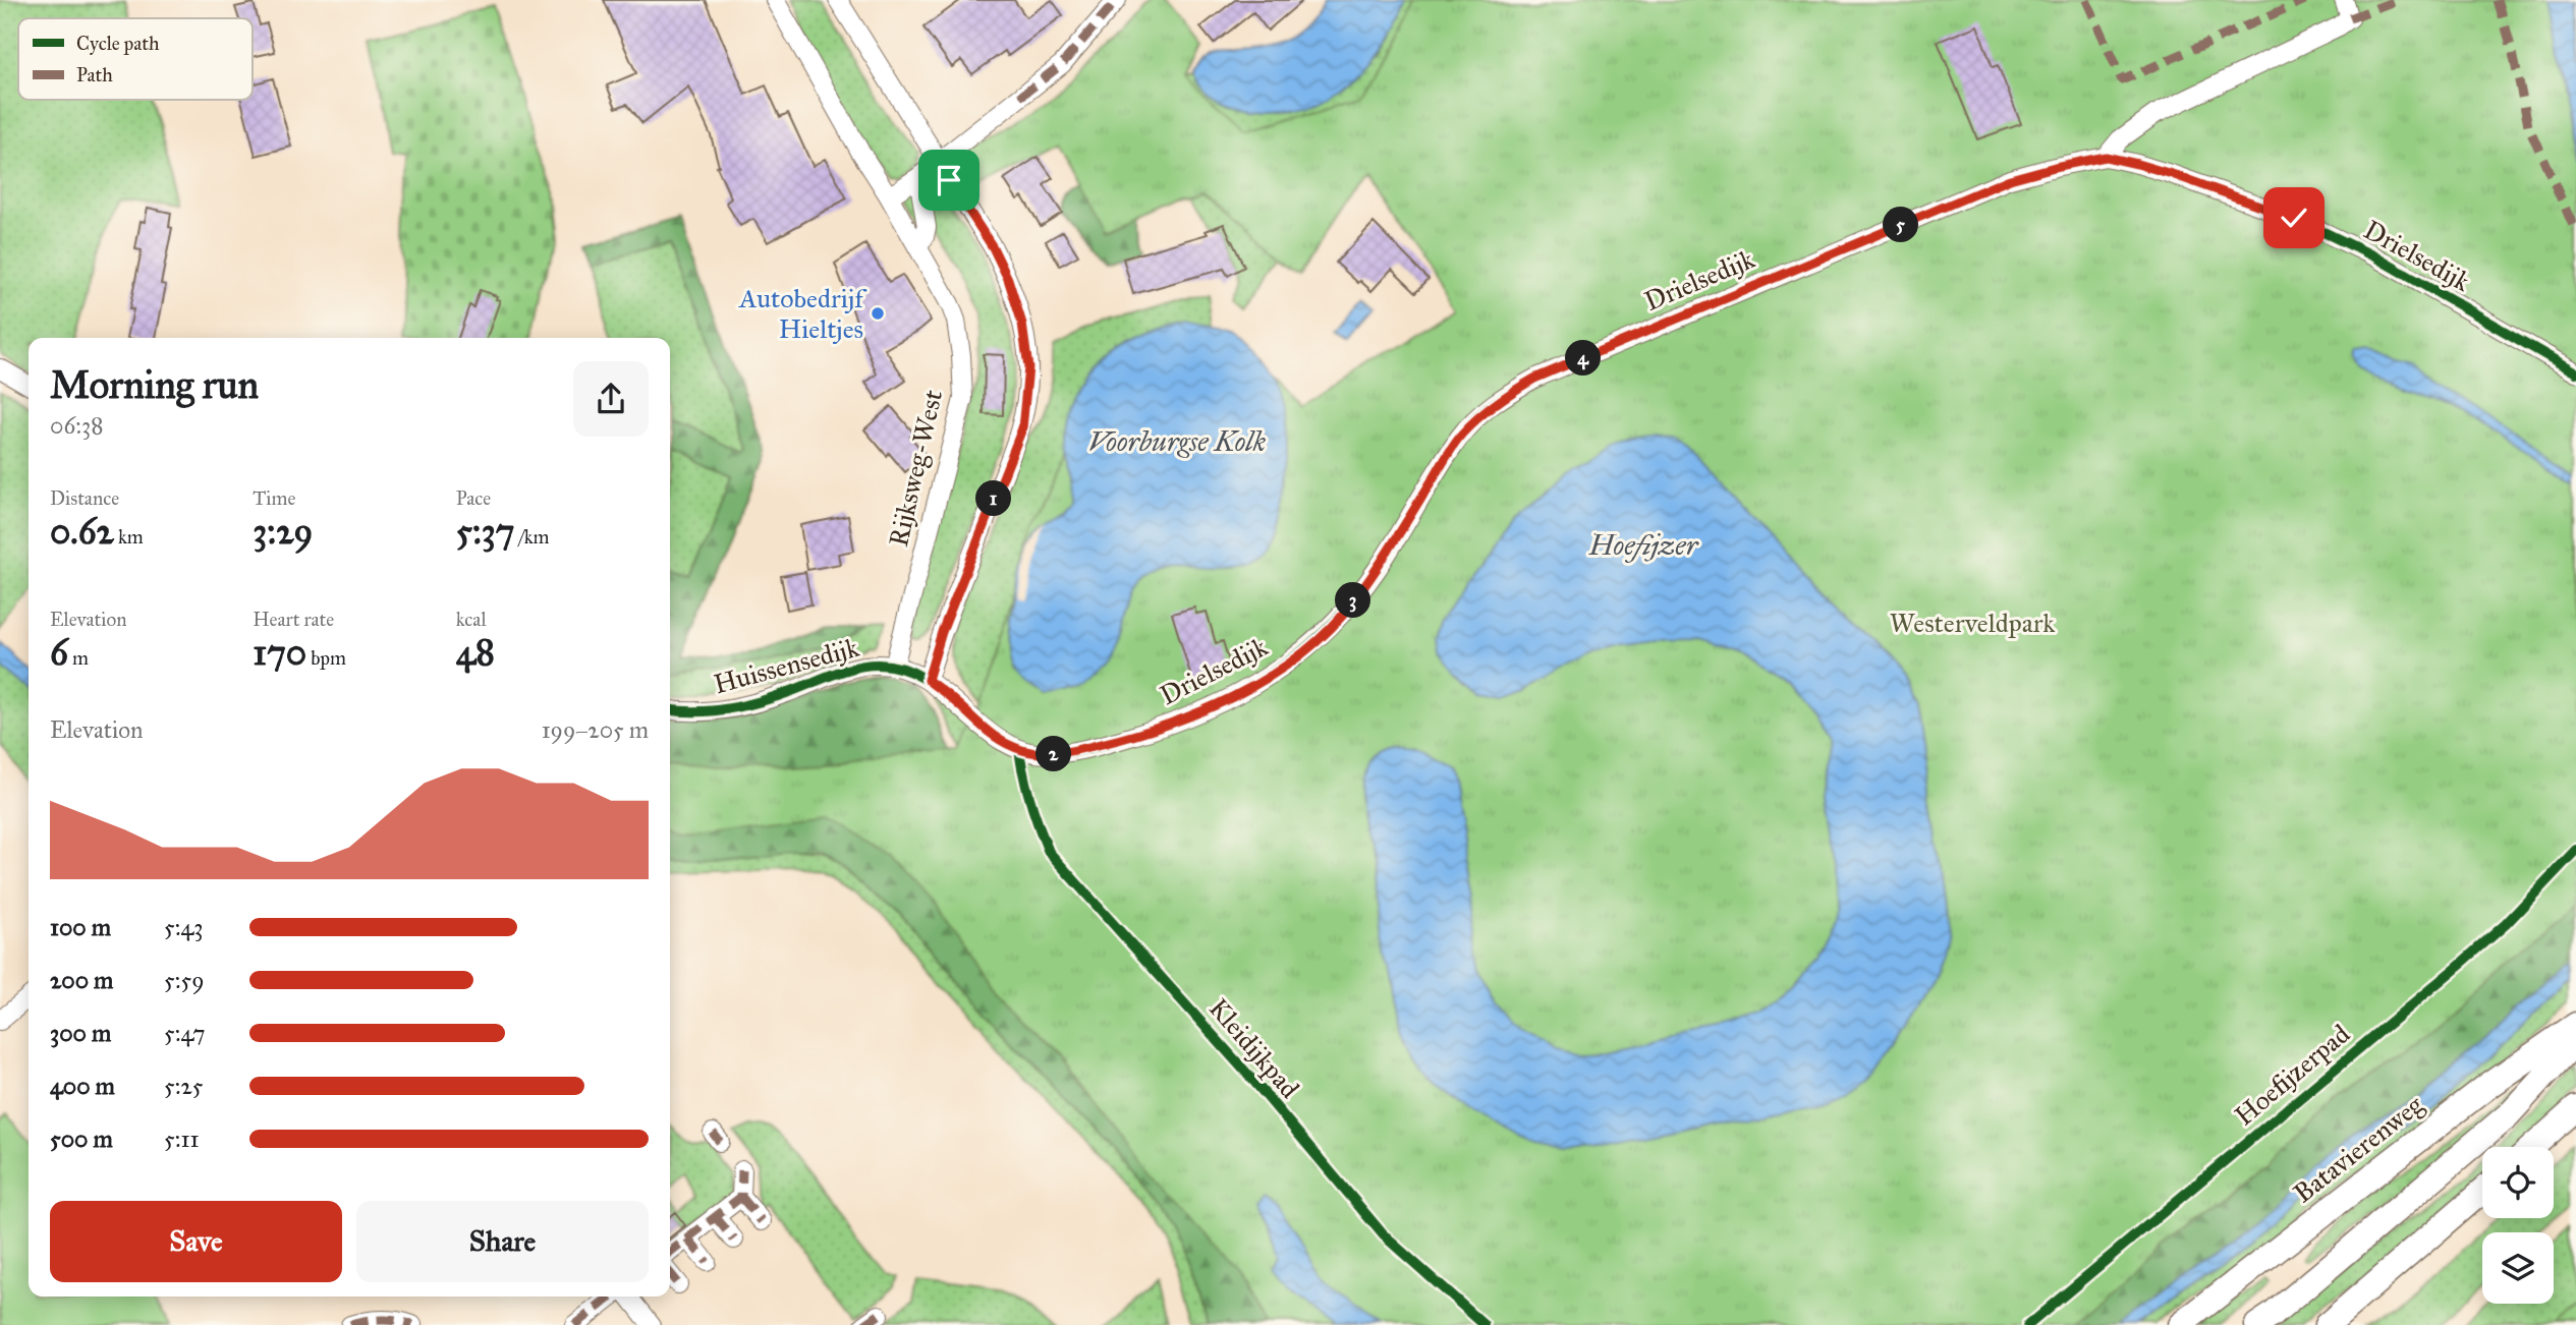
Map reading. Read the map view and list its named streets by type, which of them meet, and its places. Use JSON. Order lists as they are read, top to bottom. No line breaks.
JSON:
{"streets":{"main road":["Batavierenweg"],"street":["Drielsedijk","Rijksweg-West","Huissensedijk"],"cycle path":["Kleidijkpad","Hoefijzerpad"]},"crossings":[["Drielsedijk","Huissensedijk"],["Rijksweg-West","Huissensedijk"]],"water":["Voorburgse Kolk","Hoefijzer"],"parks":["Westerveldpark"],"places":["Autobedrijf Hieltjes"],"legend":["Cycle path","Path"],"page":{"pins":["5","4","1","3","2"],"heading":["Morning run","06:38"],"stats":[["Distance","0.62 km"],["Time","3:29"],["Pace","5:37 /km"],["Elevation","6 m"],["Heart rate","170 bpm"],["kcal","48"]],"chart":["Elevation","199–205 m"],"list":[{"name":"100 m","note":"5:43"},{"name":"200 m","note":"5:59"},{"name":"300 m","note":"5:47"},{"name":"400 m","note":"5:25"},{"name":"500 m","note":"5:11"}],"buttons":["Save","Share"]}}
